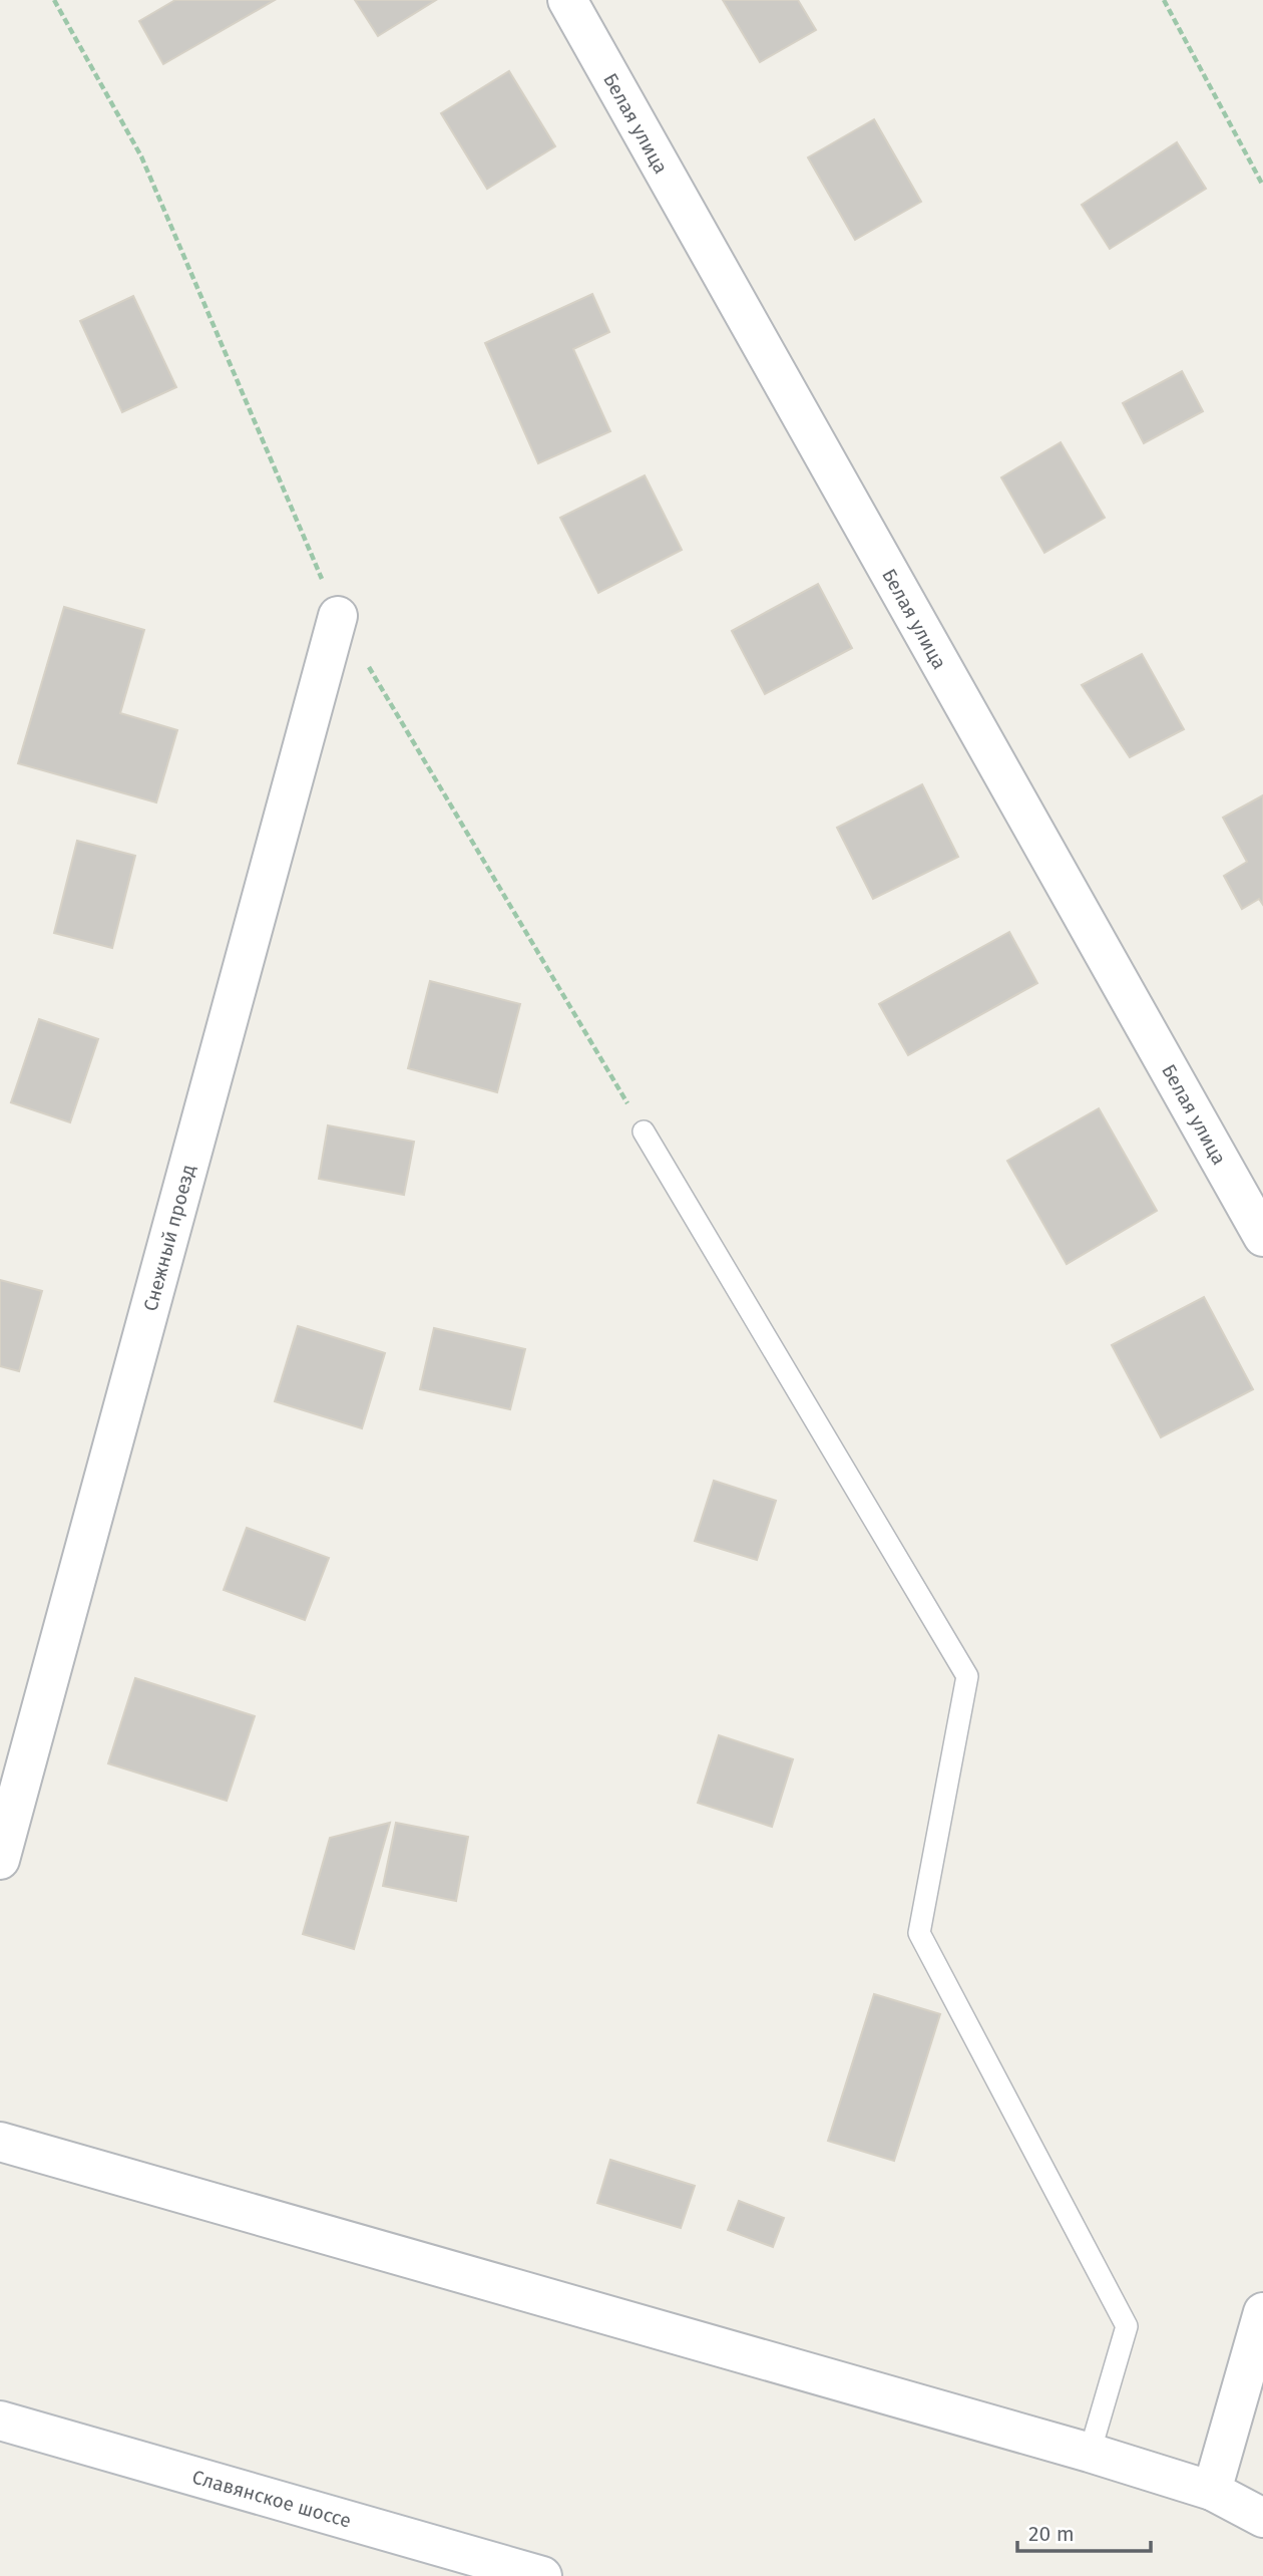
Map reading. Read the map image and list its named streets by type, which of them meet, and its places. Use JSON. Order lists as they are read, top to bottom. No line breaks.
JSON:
{"streets":{"street":["Белая улица","Снежный проезд","Славянское шоссе"]},"scale_bar":"20 m"}
